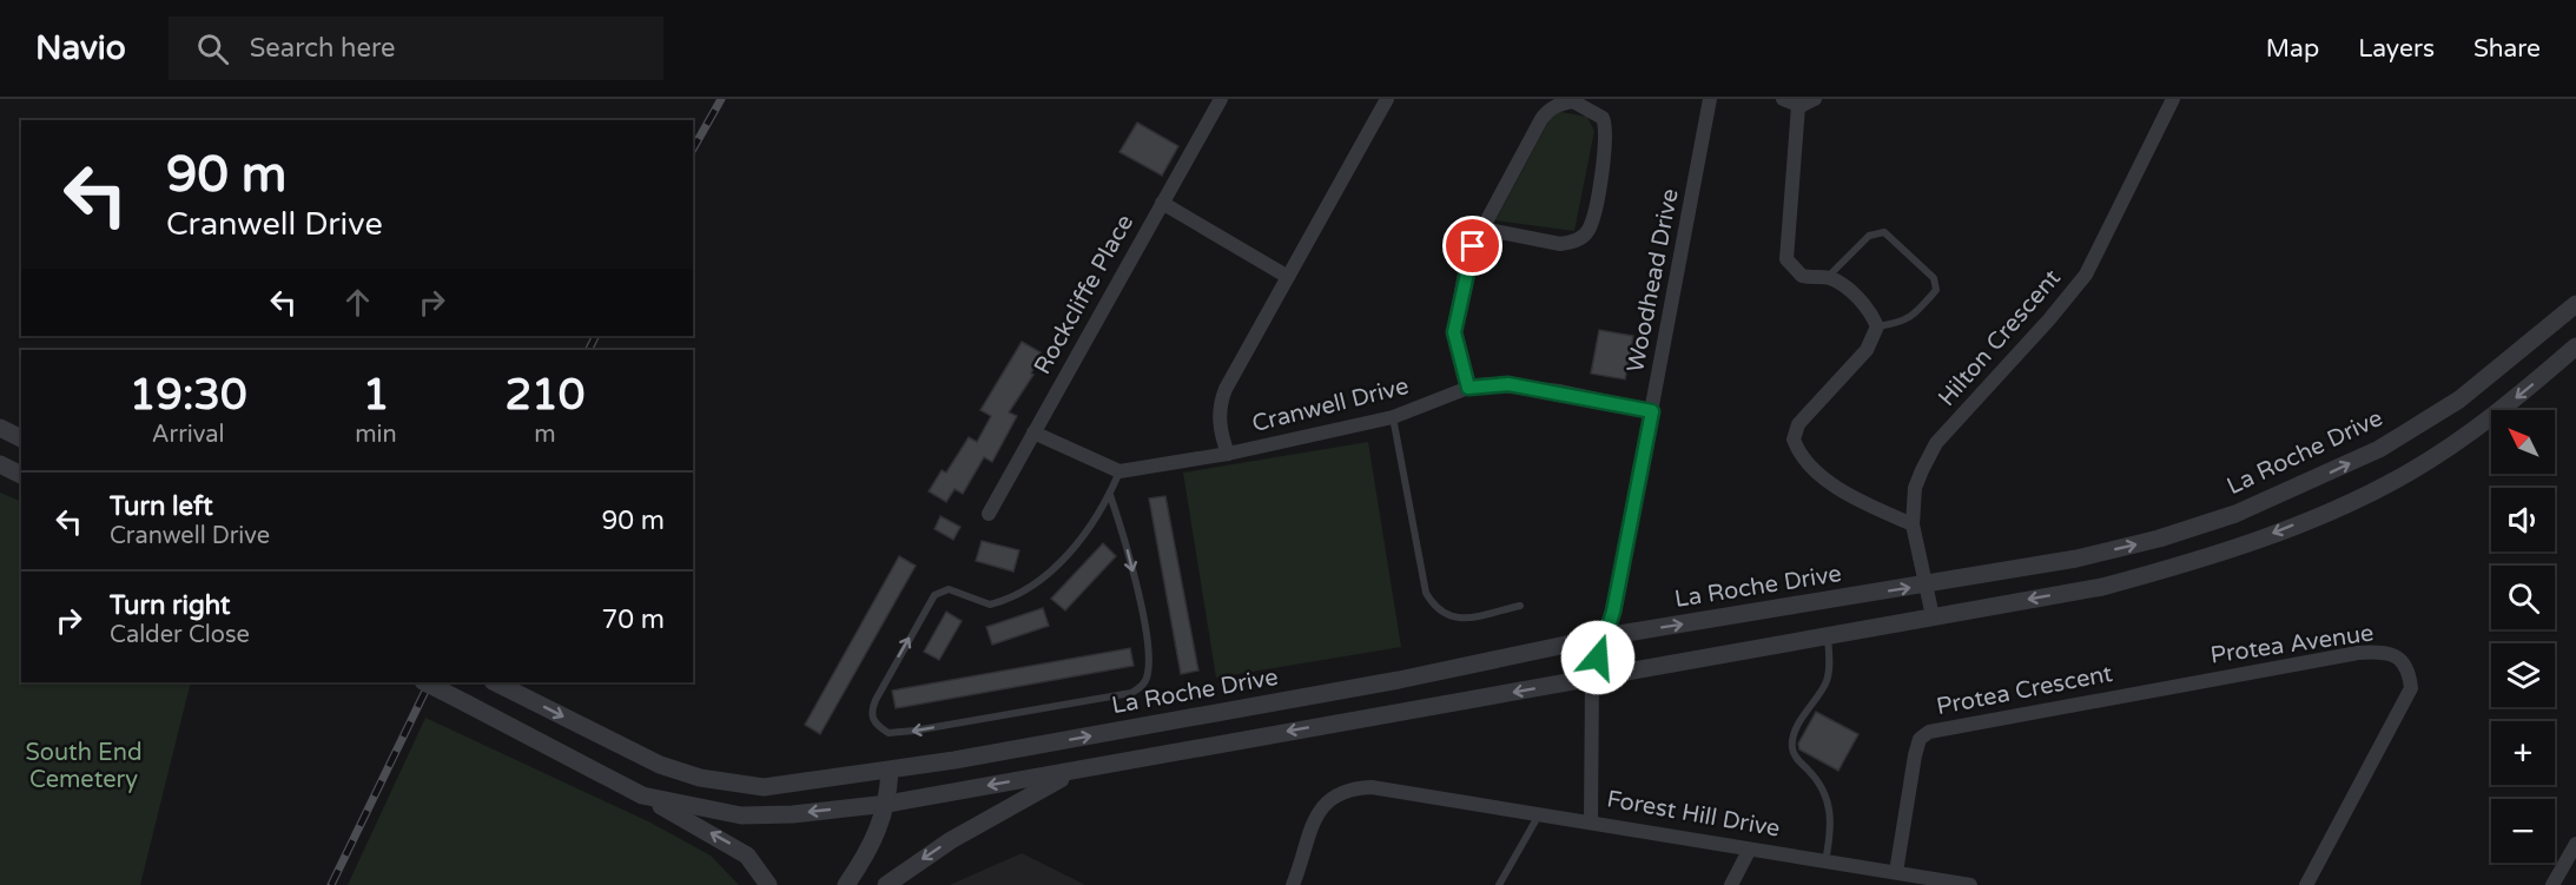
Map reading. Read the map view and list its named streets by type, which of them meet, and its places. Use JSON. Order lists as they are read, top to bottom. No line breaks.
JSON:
{"streets":{"street":["Woodhead Drive","Rockcliffe Place","Hilton Crescent","Cranwell Drive","La Roche Drive","Protea Avenue","Protea Crescent","Forest Hill Drive"]},"crossings":[["Woodhead Drive","Cranwell Drive"],["Woodhead Drive","La Roche Drive"],["Woodhead Drive","Forest Hill Drive"],["Hilton Crescent","La Roche Drive"],["La Roche Drive","Forest Hill Drive"],["Protea Avenue","Protea Crescent"],["Protea Crescent","Forest Hill Drive"]],"parks":["South End Cemetery"],"north":"top left","page":{"header":"Navio","search":"Search here","nav":["Map","Layers","Share"],"turn":["90 m","Cranwell Drive"],"eta":["19:30","Arrival","1","min","210","m"],"map_buttons":["+","−"],"list":[{"name":"Turn left","note":"Cranwell Drive","value":"90 m"},{"name":"Turn right","note":"Calder Close","value":"70 m"}]}}
